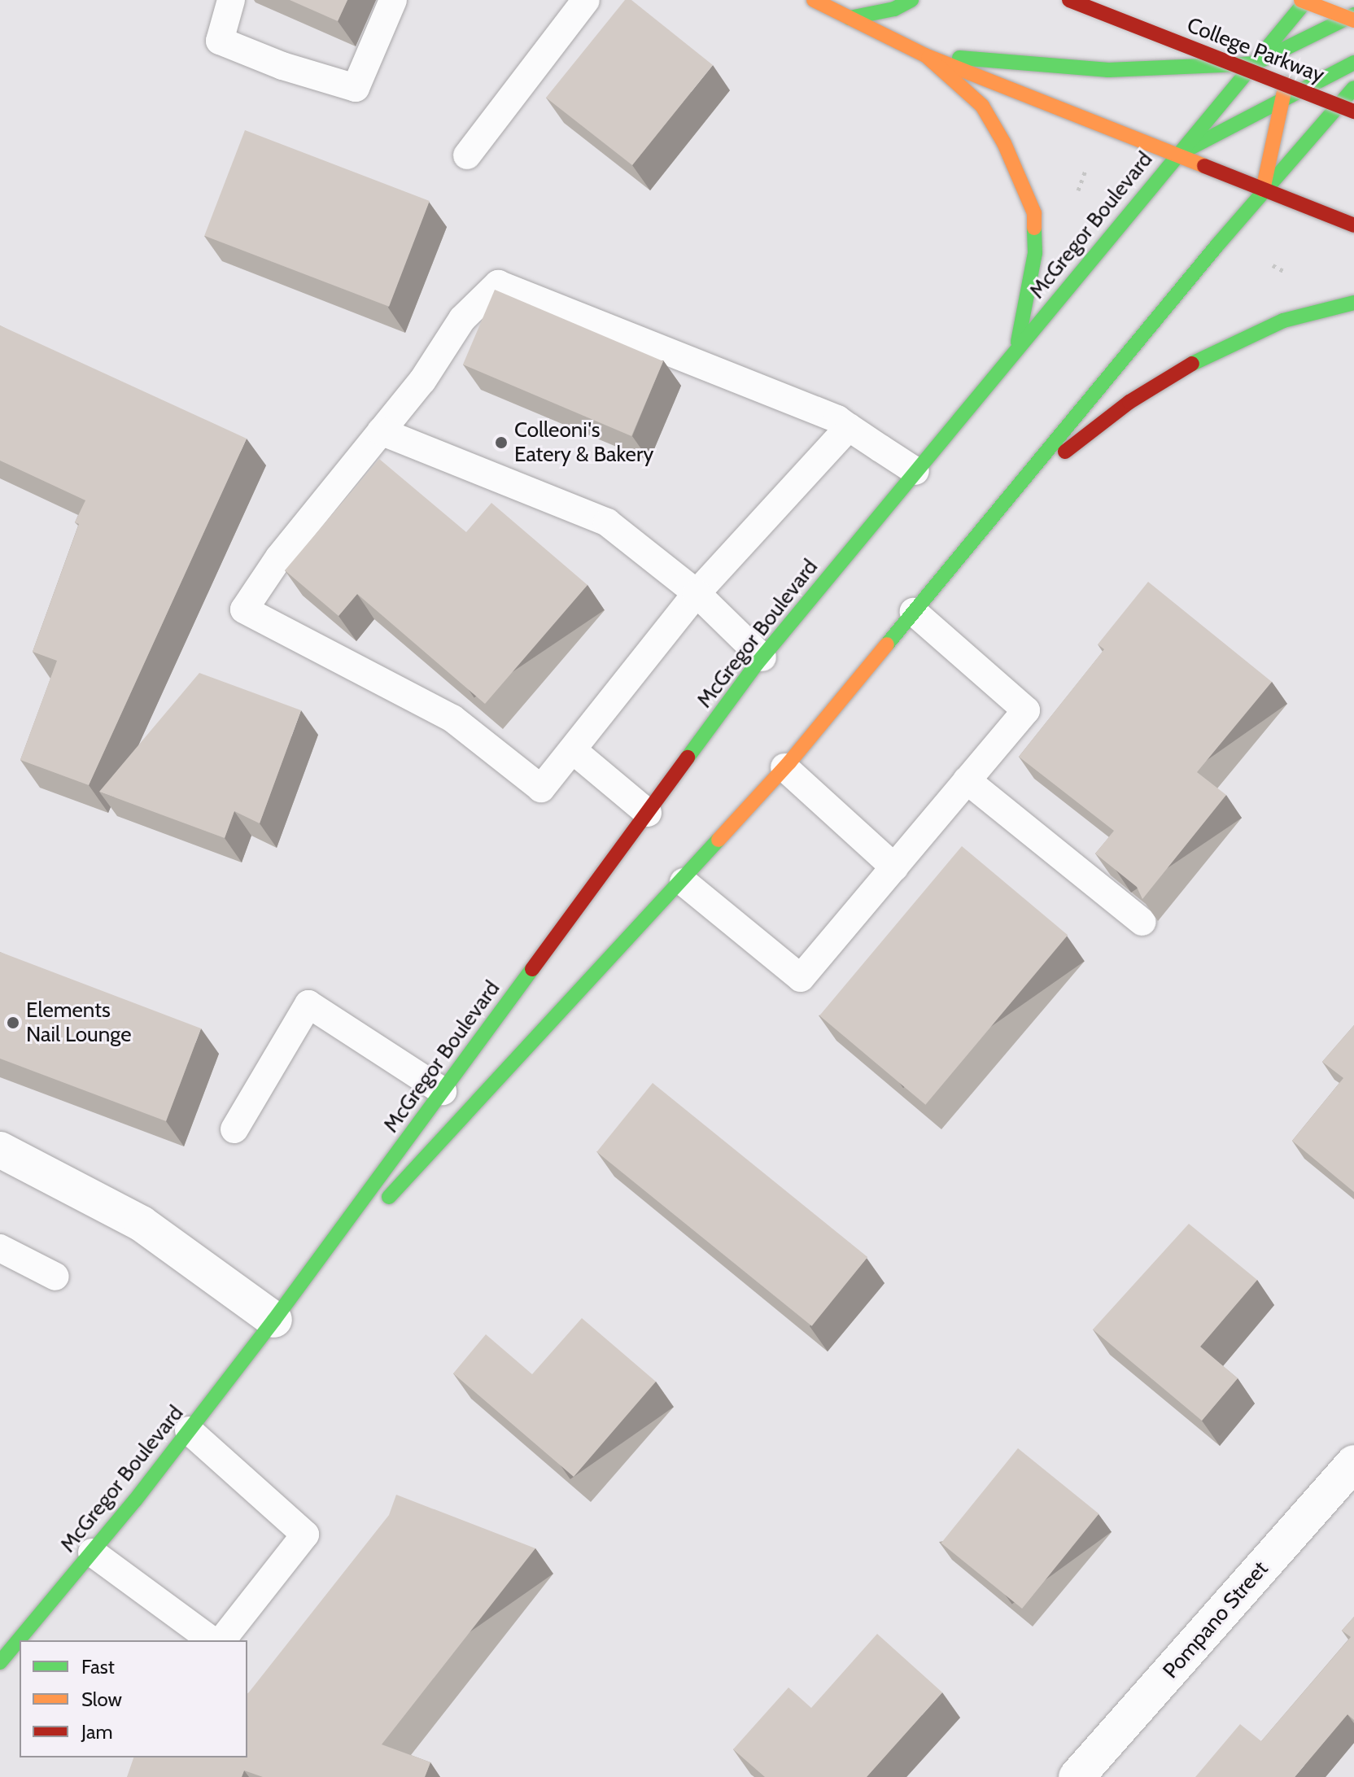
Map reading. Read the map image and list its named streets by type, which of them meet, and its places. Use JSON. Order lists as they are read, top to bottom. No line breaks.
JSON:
{"streets":{"main road":["College Parkway","McGregor Boulevard"],"street":["Pompano Street"]},"places":["Colleoni's Eatery & Bakery","Elements Nail Lounge"],"legend":["Fast","Slow","Jam"]}
